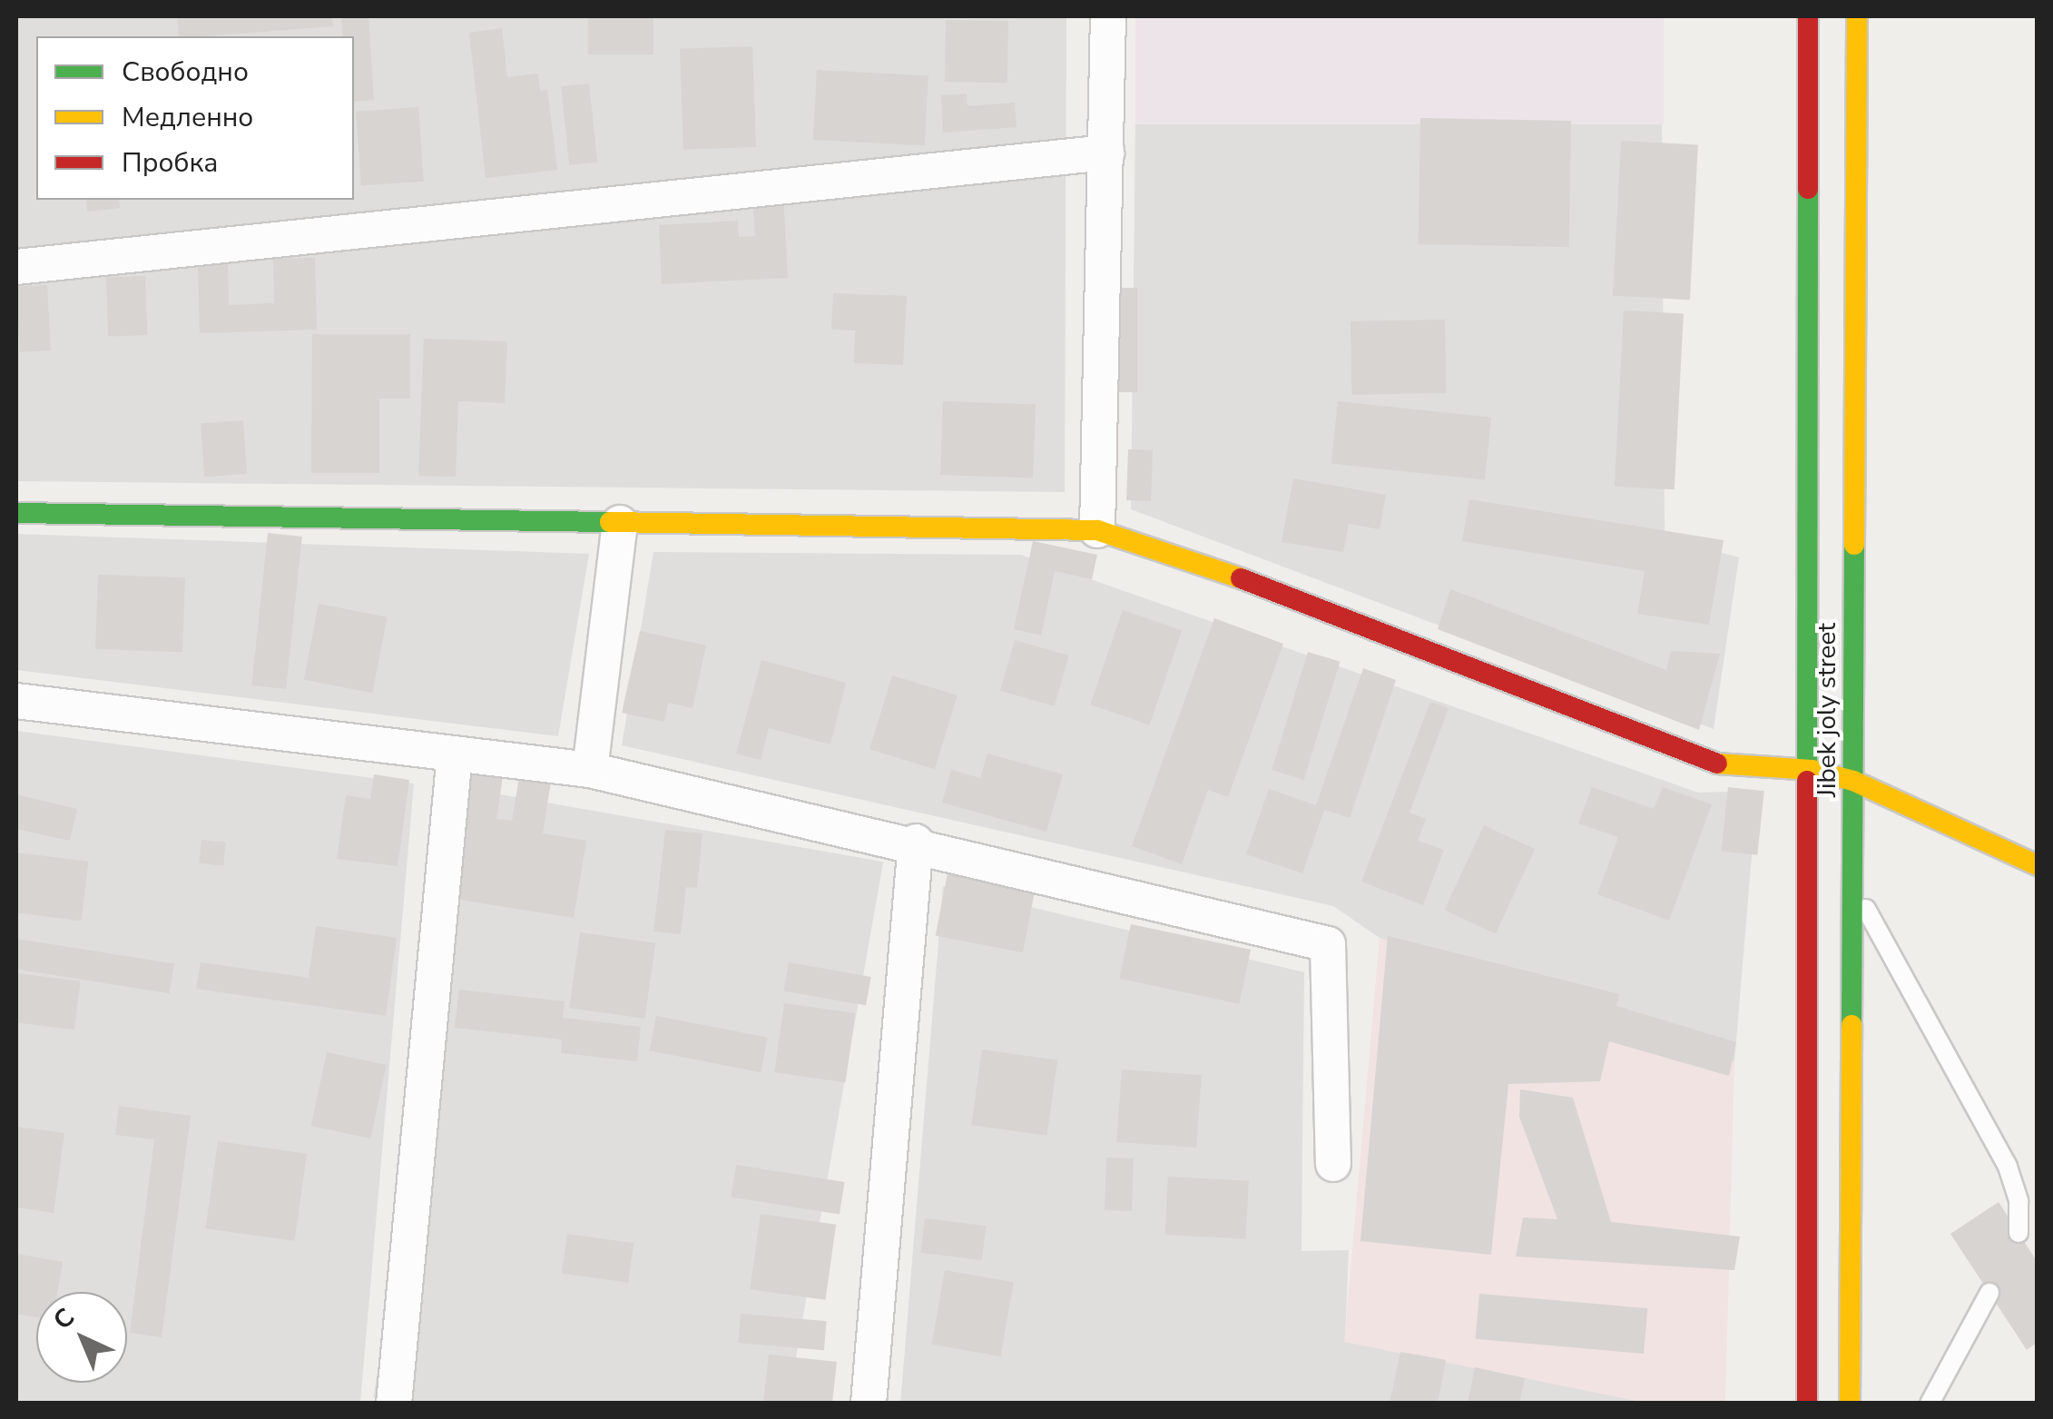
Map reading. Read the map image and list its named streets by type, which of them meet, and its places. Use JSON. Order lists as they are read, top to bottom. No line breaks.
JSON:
{"streets":{"main road":["Jibek joly street"]},"legend":["Свободно","Медленно","Пробка"],"north":"top left"}
